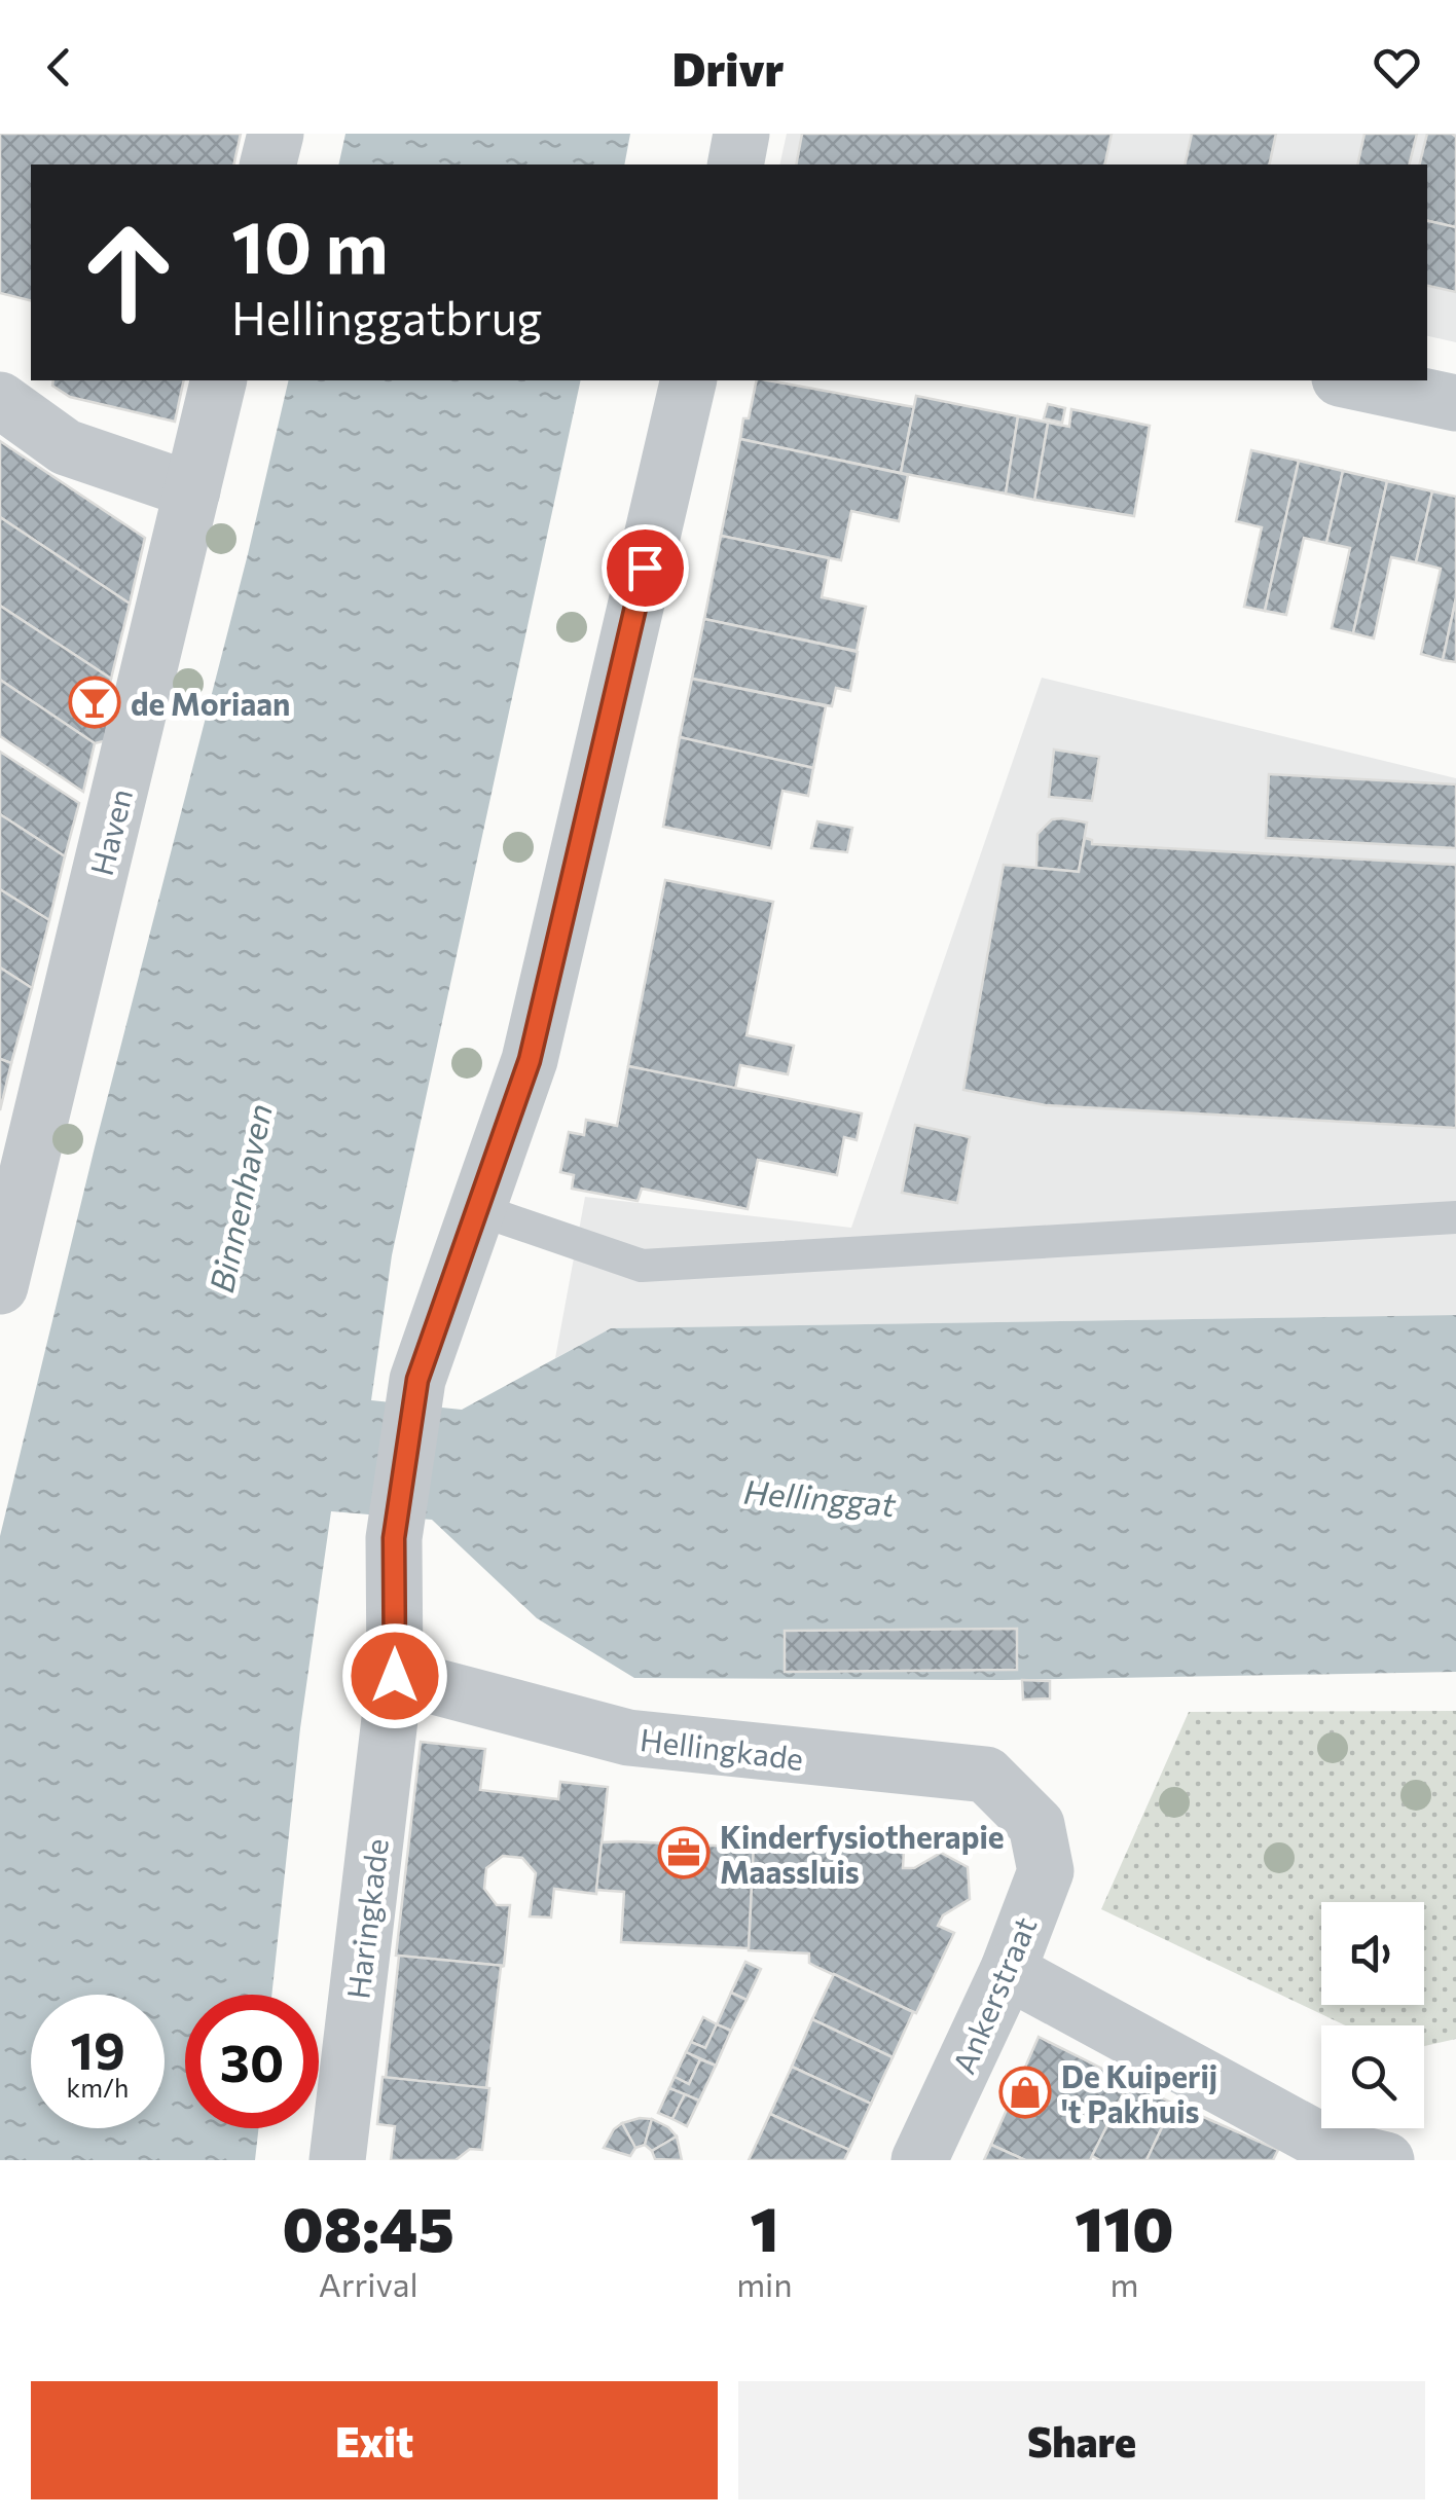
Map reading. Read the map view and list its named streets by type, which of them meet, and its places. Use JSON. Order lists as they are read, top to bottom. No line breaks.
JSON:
{"streets":{"street":["Haven","Hellingkade","Haringkade","Ankerstraat"]},"crossings":[["Hellingkade","Haringkade"],["Hellingkade","Ankerstraat"]],"water":["Binnenhaven","Hellinggat"],"places":{"bar":["de Moriaan"],"office":["Kinderfysiotherapie Maassluis"],"shop":["De Kuiperij 't Pakhuis"]},"page":{"header":"Drivr","turn":["10 m","Hellinggatbrug"],"speed":"19 km/h","limit":"30","eta":["08:45","Arrival","1","min","110","m"],"buttons":["Exit","Share"]}}
